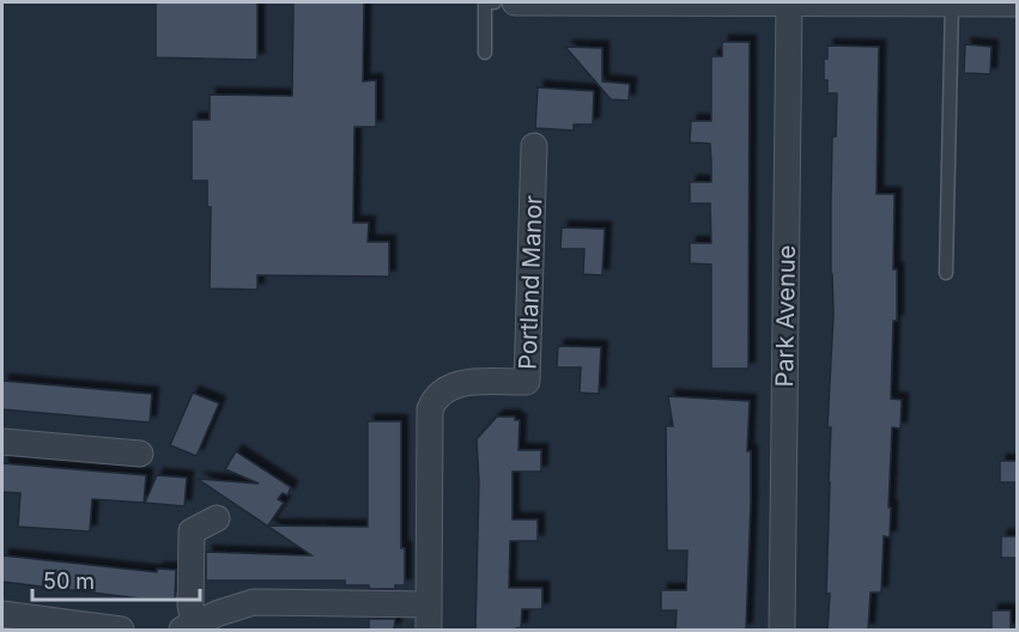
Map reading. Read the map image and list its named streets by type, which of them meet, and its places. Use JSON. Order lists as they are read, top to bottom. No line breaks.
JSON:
{"streets":{"street":["Portland Manor","Park Avenue"]},"scale_bar":"50 m"}
